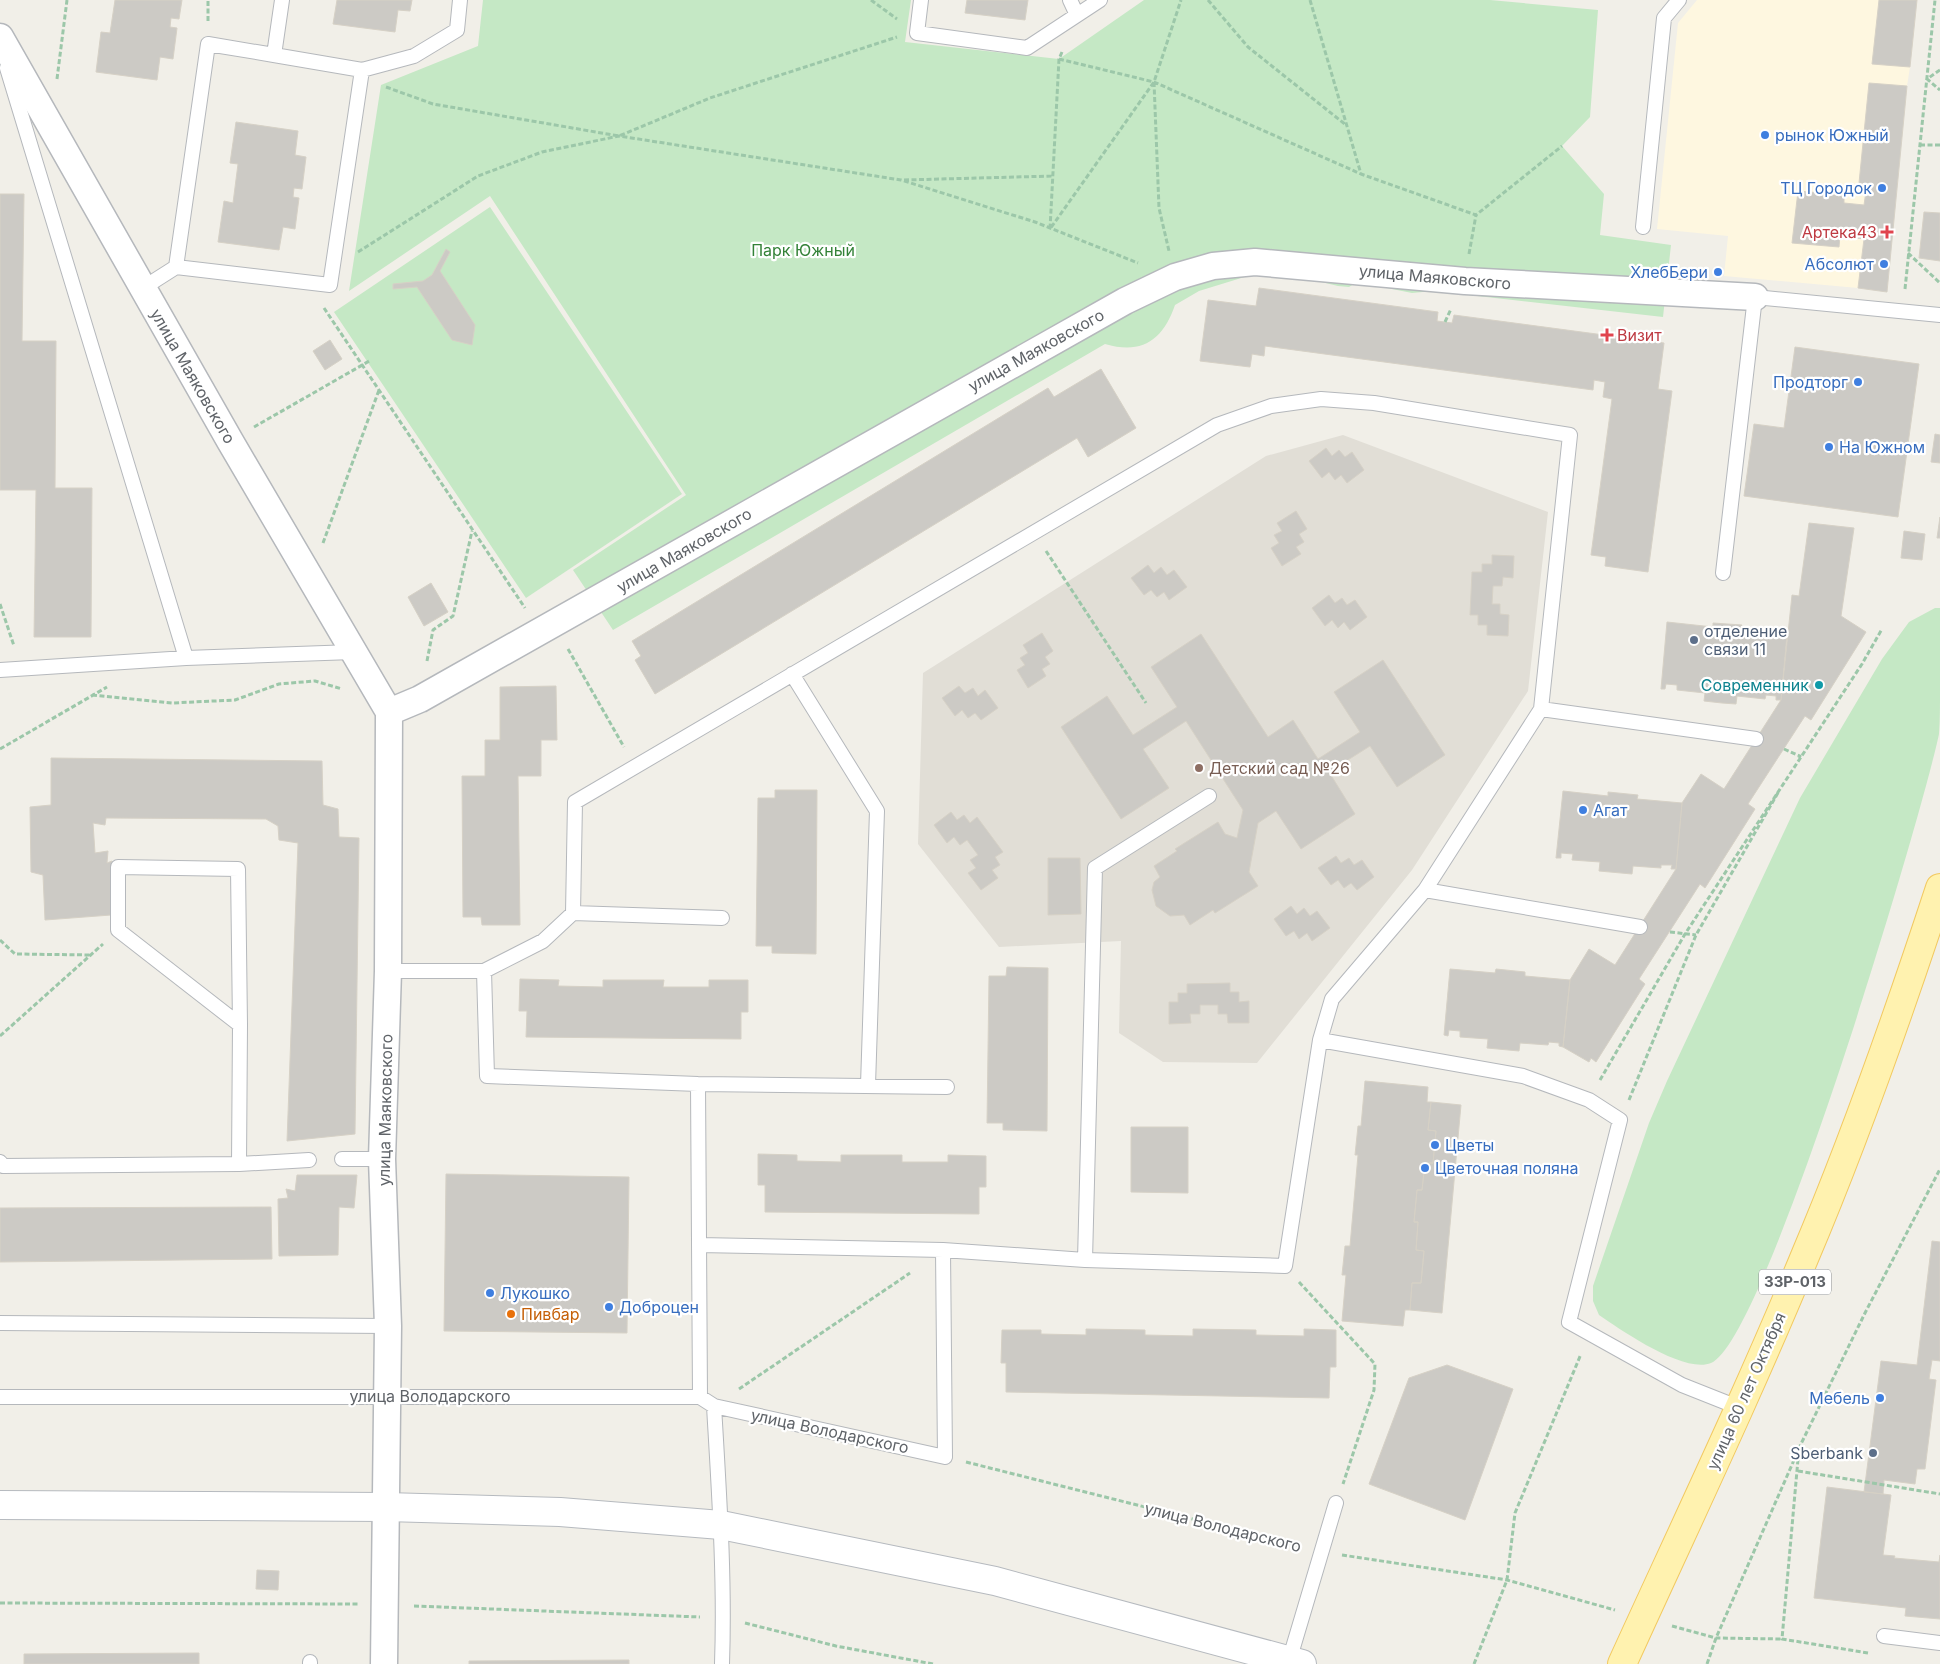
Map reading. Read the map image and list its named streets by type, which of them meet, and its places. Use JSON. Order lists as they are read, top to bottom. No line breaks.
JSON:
{"streets":{"main road":["33Р-013","улица 60 лет Октября"],"street":["улица Маяковского"],"lane":["улица Володарского"]},"crossings":[["улица Маяковского","улица Володарского"],["улица 60 лет Октября","улица Володарского"]],"parks":["Парк Южный"],"places":{"other":["рынок Южный","ТЦ Городок","Абсолют","ХлебБери","Продторг","На Южном","отделение связи 11","Современник","Детский сад №26","Агат","Цветы","Цветочная поляна","Лукошко","Доброцен","Пивбар","Мебель","Sberbank"],"health":["Артека43","Визит"]}}
